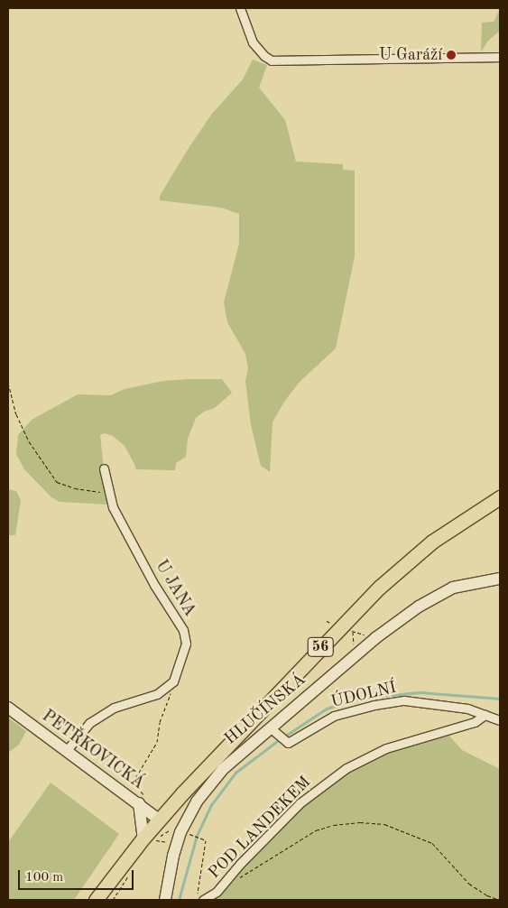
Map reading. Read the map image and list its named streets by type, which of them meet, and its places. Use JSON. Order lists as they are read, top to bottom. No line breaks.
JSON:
{"streets":{"main road":["56"],"street":["U JANA","ÚDOLNÍ","HLUČÍNSKÁ","PETŘKOVICKÁ","POD LANDEKEM"]},"crossings":[["56","PETŘKOVICKÁ"],["ÚDOLNÍ","HLUČÍNSKÁ"],["ÚDOLNÍ","POD LANDEKEM"]],"places":["U Garáží"],"scale_bar":"100 m"}
